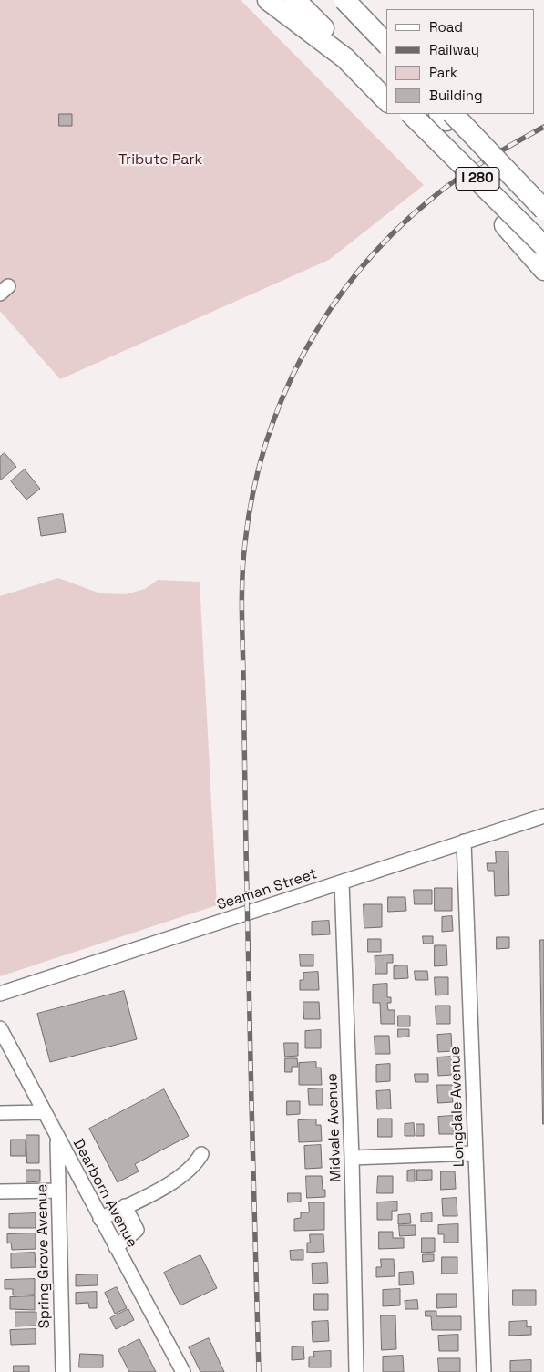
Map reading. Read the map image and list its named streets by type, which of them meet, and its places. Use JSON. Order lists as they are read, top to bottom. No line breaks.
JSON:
{"streets":{"highway":["I 280"],"street":["Seaman Street","Longdale Avenue","Midvale Avenue","Dearborn Avenue","Spring Grove Avenue"]},"crossings":[["Seaman Street","Longdale Avenue"],["Seaman Street","Midvale Avenue"],["Dearborn Avenue","Spring Grove Avenue"]],"parks":["Tribute Park"],"legend":["Road","Railway","Park","Building"]}
